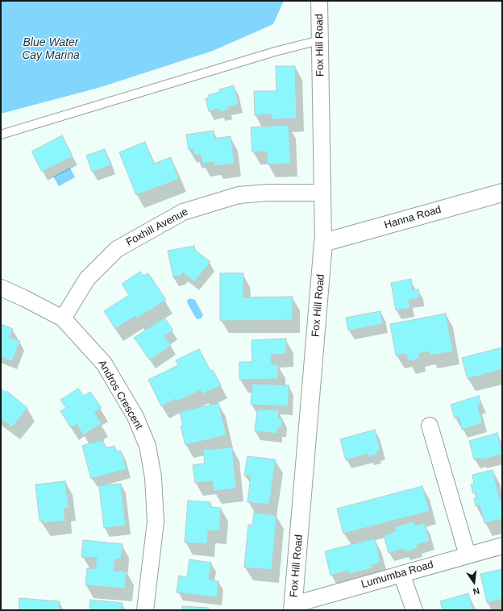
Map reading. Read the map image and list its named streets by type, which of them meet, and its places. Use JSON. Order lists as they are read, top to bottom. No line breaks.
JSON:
{"streets":{"main road":["Fox Hill Road","Hanna Road"],"street":["Foxhill Avenue","Andros Crescent","Lumumba Road"]},"crossings":[["Fox Hill Road","Hanna Road"],["Fox Hill Road","Foxhill Avenue"],["Fox Hill Road","Lumumba Road"],["Foxhill Avenue","Andros Crescent"]],"water":["Blue Water Cay Marina"],"north":"bottom"}
